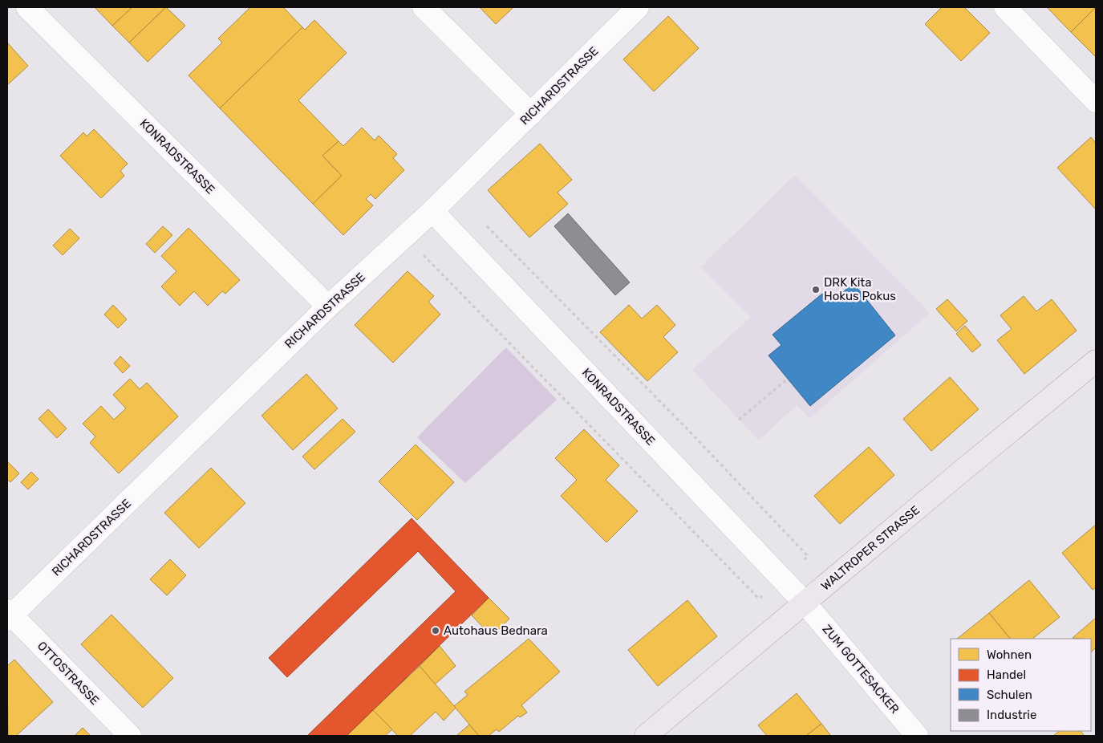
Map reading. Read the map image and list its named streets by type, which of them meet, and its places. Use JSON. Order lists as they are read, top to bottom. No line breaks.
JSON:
{"streets":{"main road":["WALTROPER STRASSE"],"street":["RICHARDSTRASSE","KONRADSTRASSE","ZUM GOTTESACKER","OTTOSTRASSE"]},"crossings":[["RICHARDSTRASSE","KONRADSTRASSE"],["RICHARDSTRASSE","OTTOSTRASSE"],["KONRADSTRASSE","WALTROPER STRASSE"],["KONRADSTRASSE","ZUM GOTTESACKER"],["WALTROPER STRASSE","ZUM GOTTESACKER"]],"places":["DRK Kita Hokus Pokus","Autohaus Bednara"],"legend":["Wohnen","Handel","Schulen","Industrie"]}
